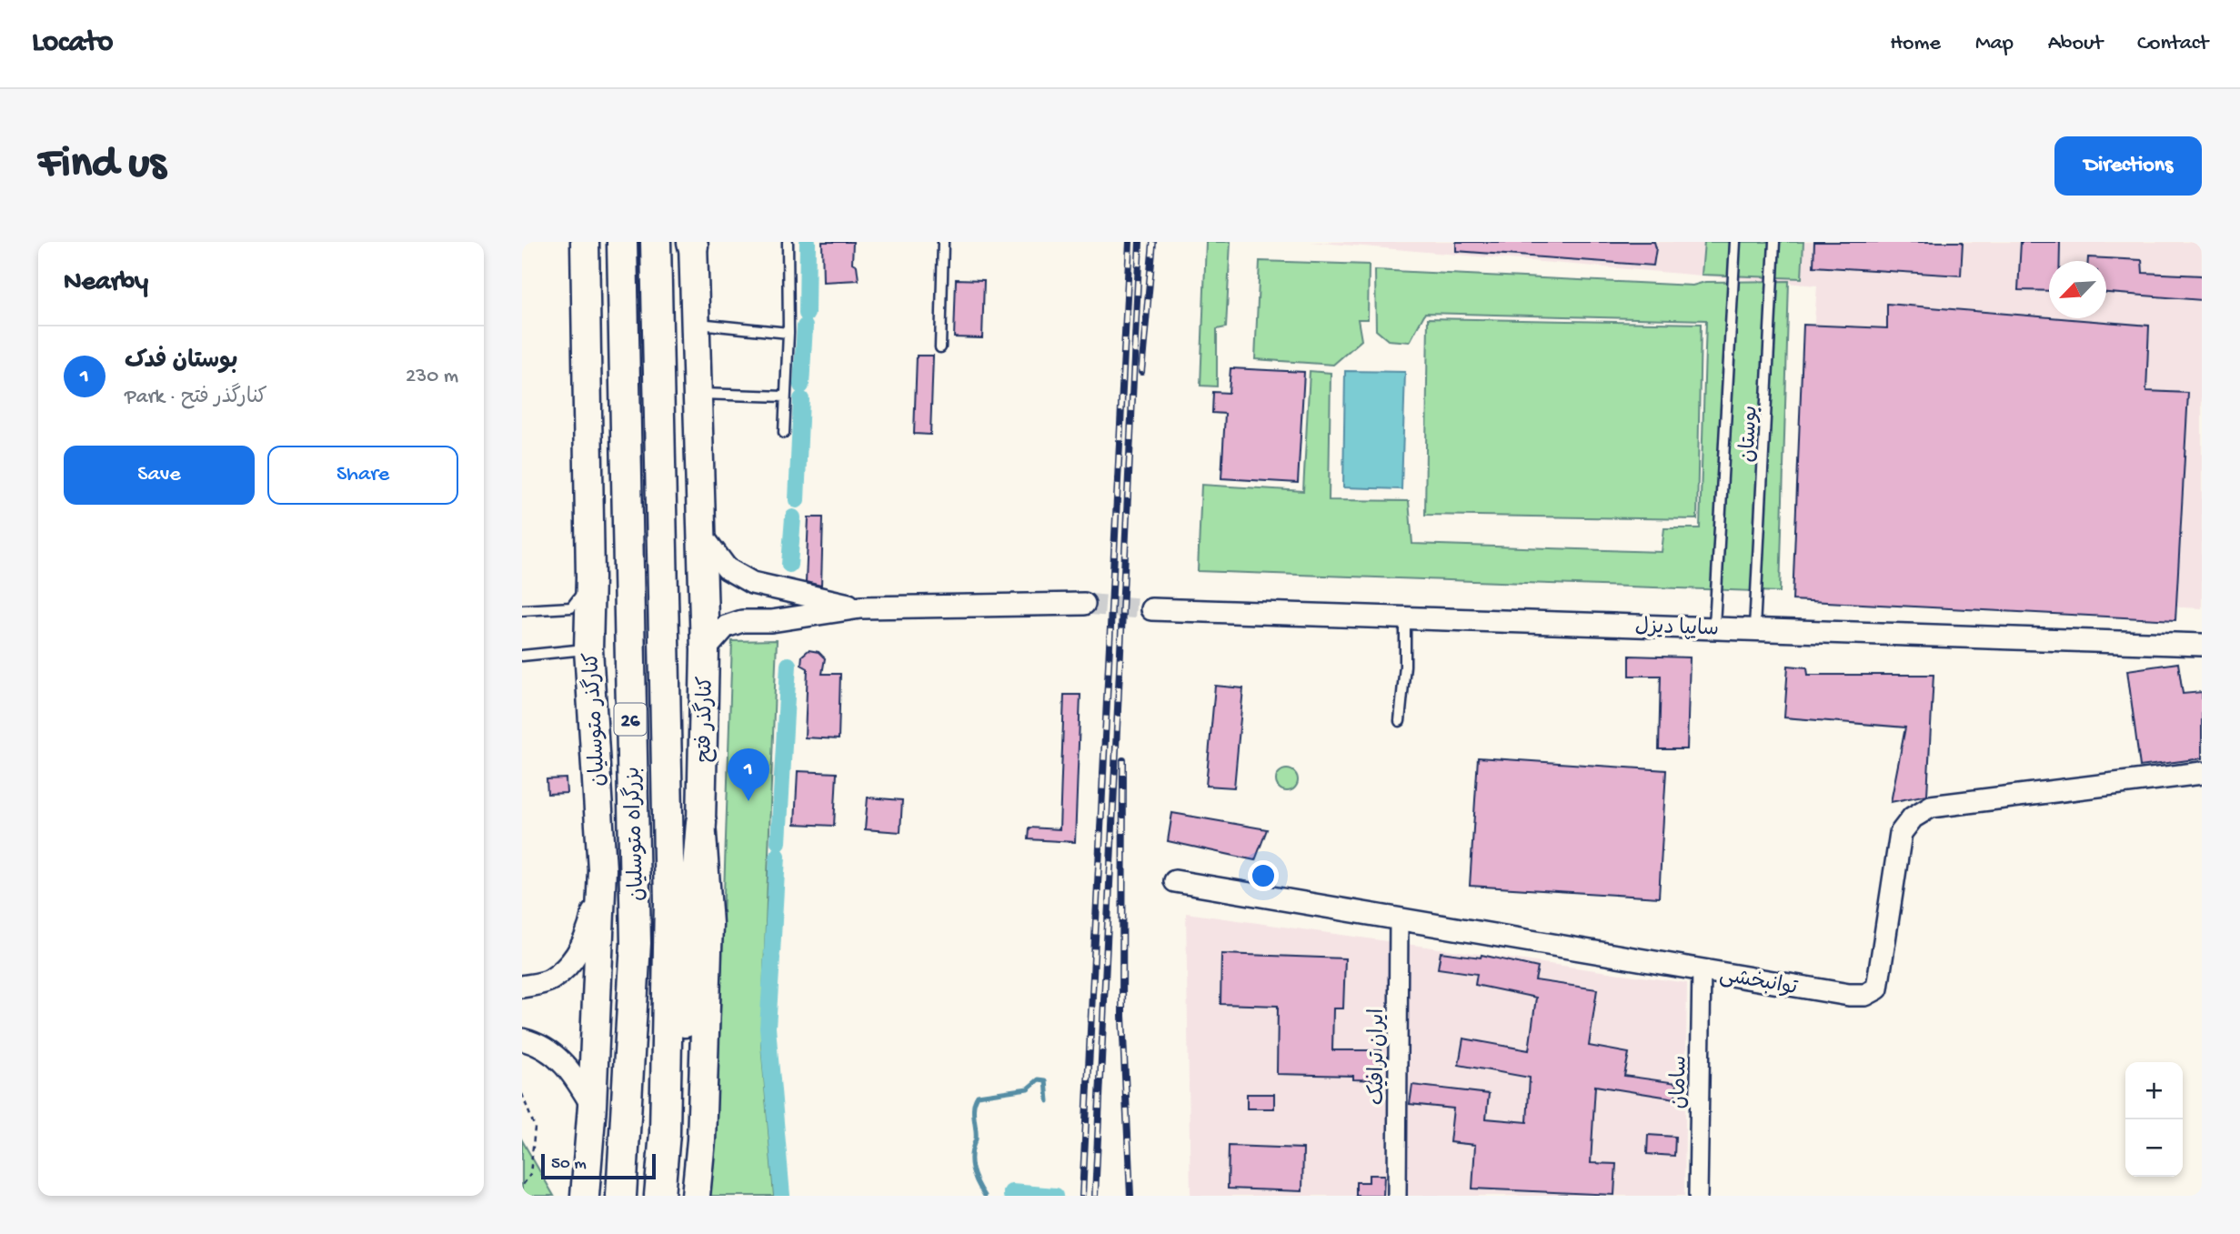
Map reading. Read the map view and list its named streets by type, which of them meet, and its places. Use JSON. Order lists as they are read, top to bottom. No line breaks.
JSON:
{"streets":{"highway":["26","بزرگراه متوسلیان"],"main road":["کنارگذر متوسلیان","کنارگذر فتح"],"street":["سایپا دیزل","توانبخشی","ایران ترافیک","سامان"],"lane":["بوستان"]},"crossings":[["بوستان","سایپا دیزل"],["توانبخشی","ایران ترافیک"],["توانبخشی","سامان"]],"scale_bar":"50 m","north":"bottom left","page":{"header":"Locato","nav":["Home","Map","About","Contact"],"buttons":["Directions",["Save","Share"]],"title":"Find us","heading":"Nearby","list":[{"mark":"1","name":"بوستان فدک","note":"Park · کنارگذر فتح","value":"230 m"}],"pins":"1","map_buttons":["+","−"],"scale":"50 m"}}
